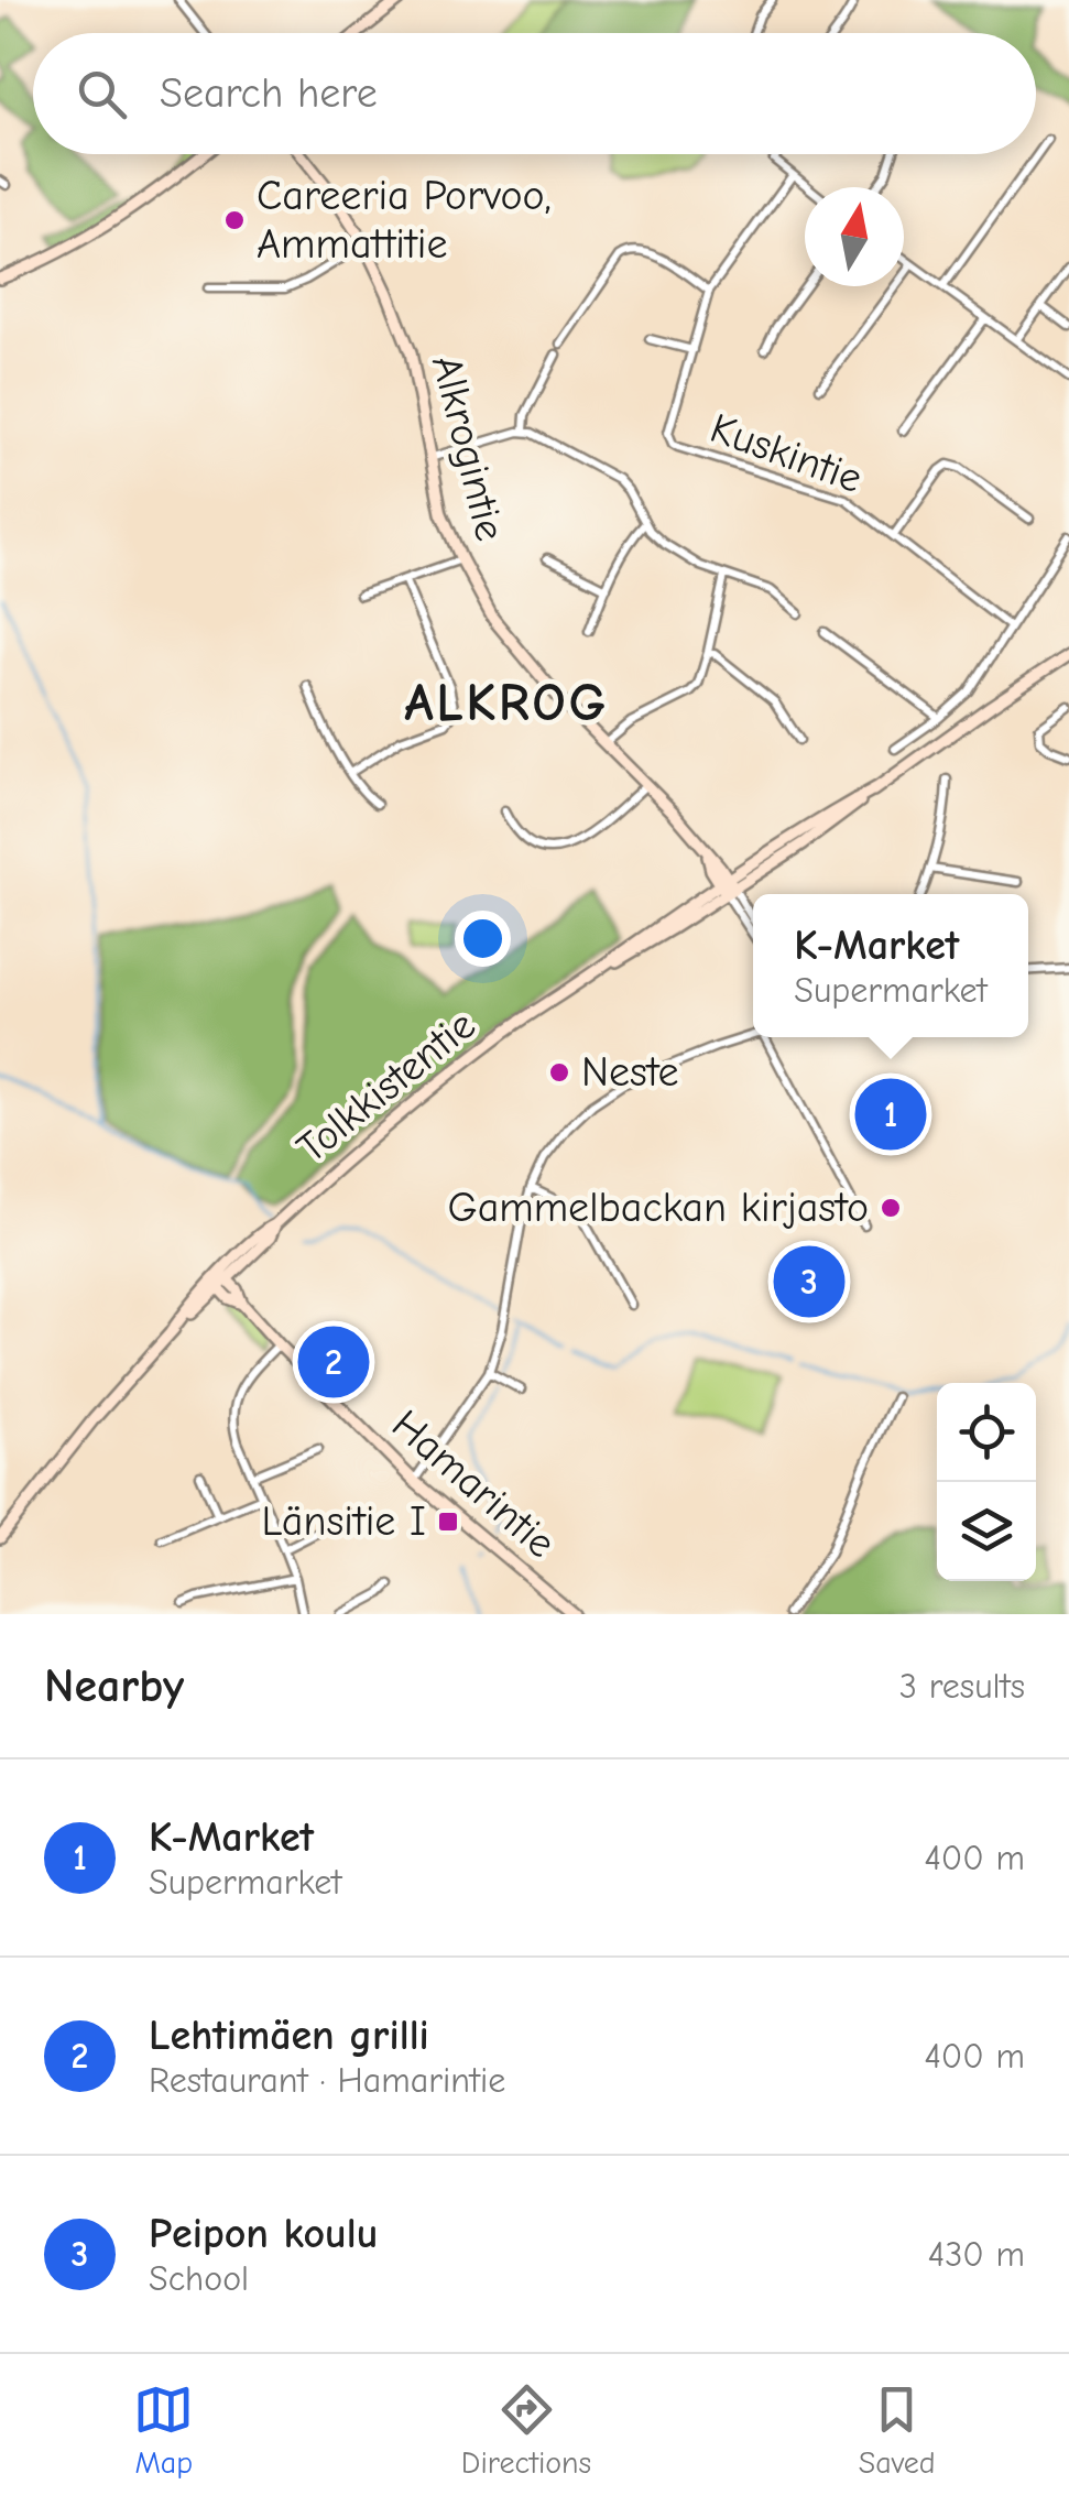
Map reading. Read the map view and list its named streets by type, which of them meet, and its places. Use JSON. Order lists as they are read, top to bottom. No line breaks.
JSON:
{"streets":{"street":["Alkrogintie","Kuskintie","Tolkkistentie","Hamarintie"]},"crossings":[["Alkrogintie","Tolkkistentie"],["Tolkkistentie","Hamarintie"]],"districts":["ALKROG"],"places":{"other":["Careeria Porvoo, Ammattitie","Neste","Gammelbackan kirjasto"],"transit":["Länsitie I"]},"north":"top","page":{"search":"Search here","popup":["K-Market","Supermarket"],"pins":["1","3","2"],"heading":["Nearby","3 results"],"list":[{"mark":"1","name":"K-Market","note":"Supermarket","value":"400 m"},{"mark":"2","name":"Lehtimäen grilli","note":"Restaurant · Hamarintie","value":"400 m"},{"mark":"3","name":"Peipon koulu","note":"School","value":"430 m"}],"nav":["Map","Directions","Saved"]}}
